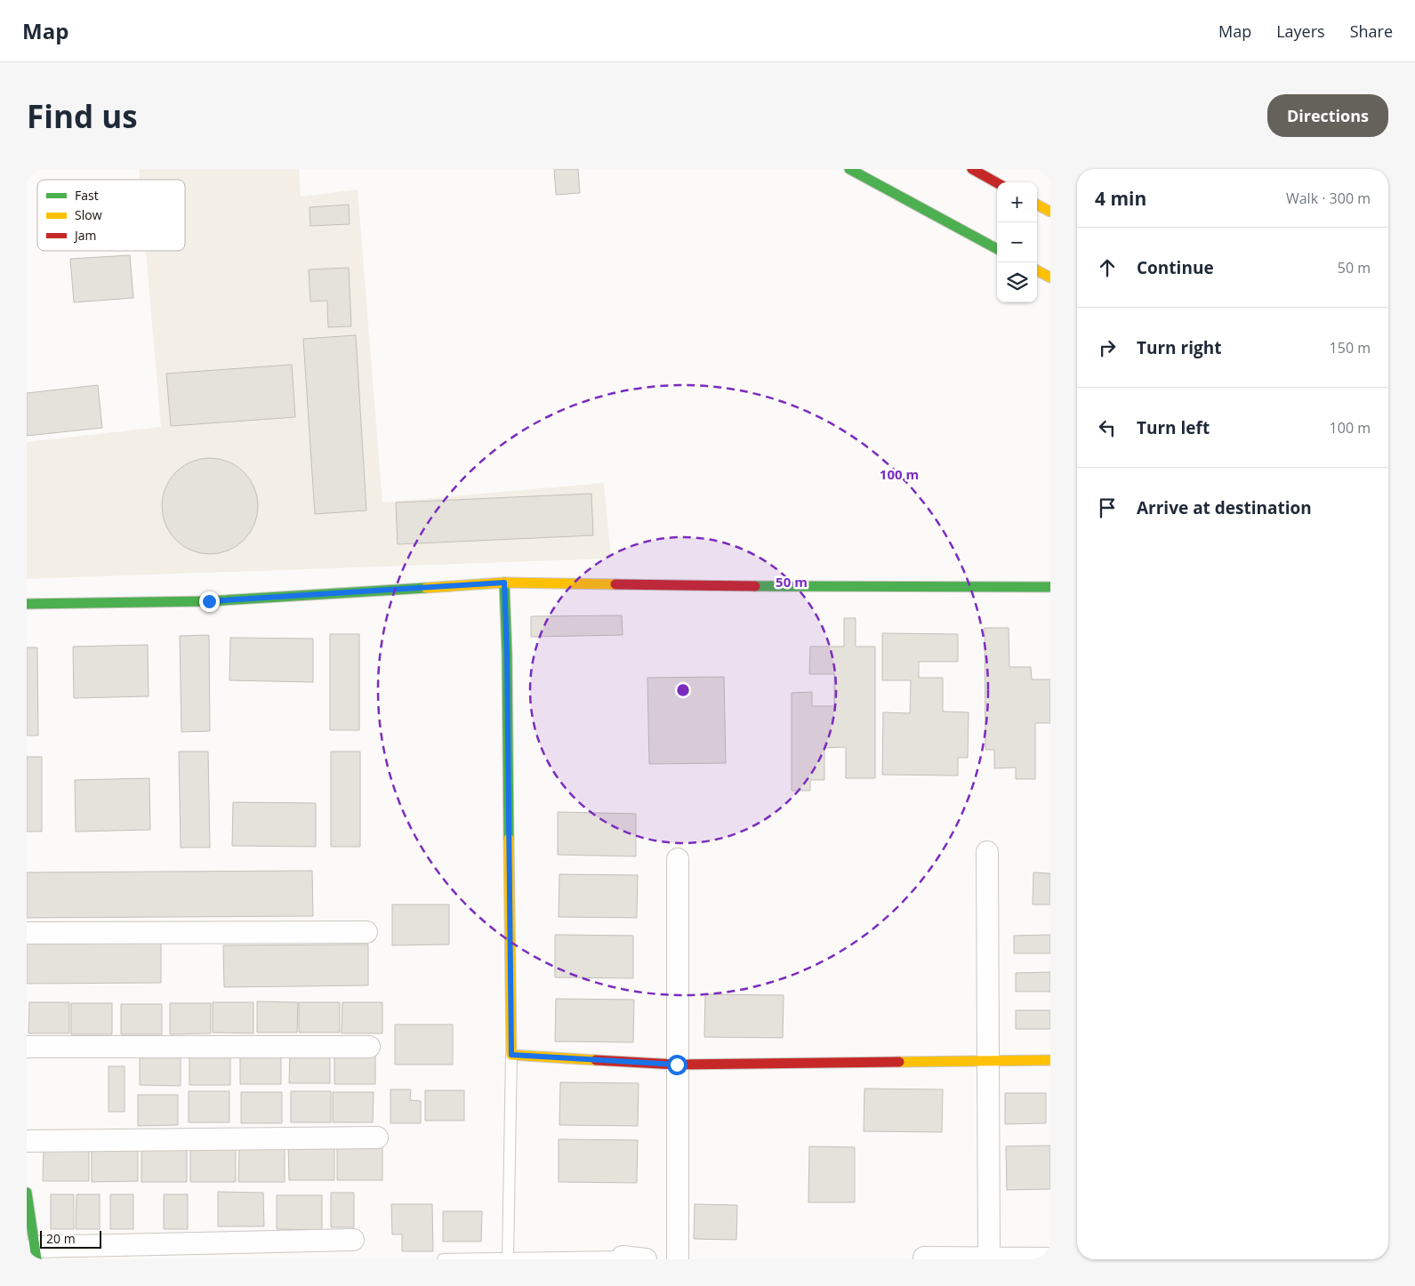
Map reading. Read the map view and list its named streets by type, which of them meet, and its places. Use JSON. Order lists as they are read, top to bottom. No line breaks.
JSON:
{"legend":["Fast","Slow","Jam"],"scale_bar":"20 m","page":{"header":"Map","nav":["Map","Layers","Share"],"buttons":"Directions","title":"Find us","heading":["4 min","Walk · 300 m"],"map_buttons":["+","−"],"list":[["Continue","50 m"],["Turn right","150 m"],["Turn left","100 m"],"Arrive at destination"],"scale":"20 m"},"rings":["100 m","50 m"]}
